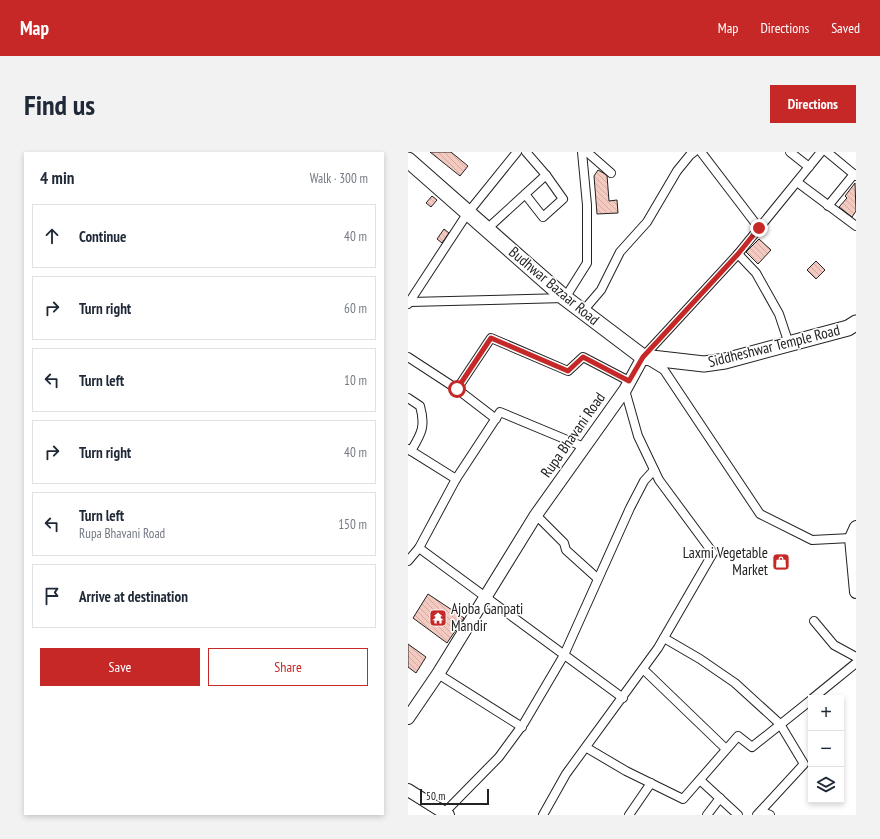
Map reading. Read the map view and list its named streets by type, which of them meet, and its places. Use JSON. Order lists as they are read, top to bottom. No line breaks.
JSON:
{"streets":{"highway":["Budhwar Bazaar Road","Siddheshwar Temple Road"],"street":["Rupa Bhavani Road"]},"crossings":[["Budhwar Bazaar Road","Siddheshwar Temple Road"],["Budhwar Bazaar Road","Rupa Bhavani Road"],["Siddheshwar Temple Road","Rupa Bhavani Road"]],"places":{"shop":["Laxmi Vegetable Market"],"temple":["Ajoba Ganpati Mandir"]},"scale_bar":"50 m","page":{"header":"Map","nav":["Map","Directions","Saved"],"buttons":["Directions",["Save","Share"]],"title":"Find us","heading":["4 min","Walk · 300 m"],"list":[["Continue","40 m"],["Turn right","60 m"],["Turn left","10 m"],["Turn right","40 m"],["Turn left","Rupa Bhavani Road","150 m"],"Arrive at destination"],"map_buttons":["+","−"],"scale":"50 m"}}
